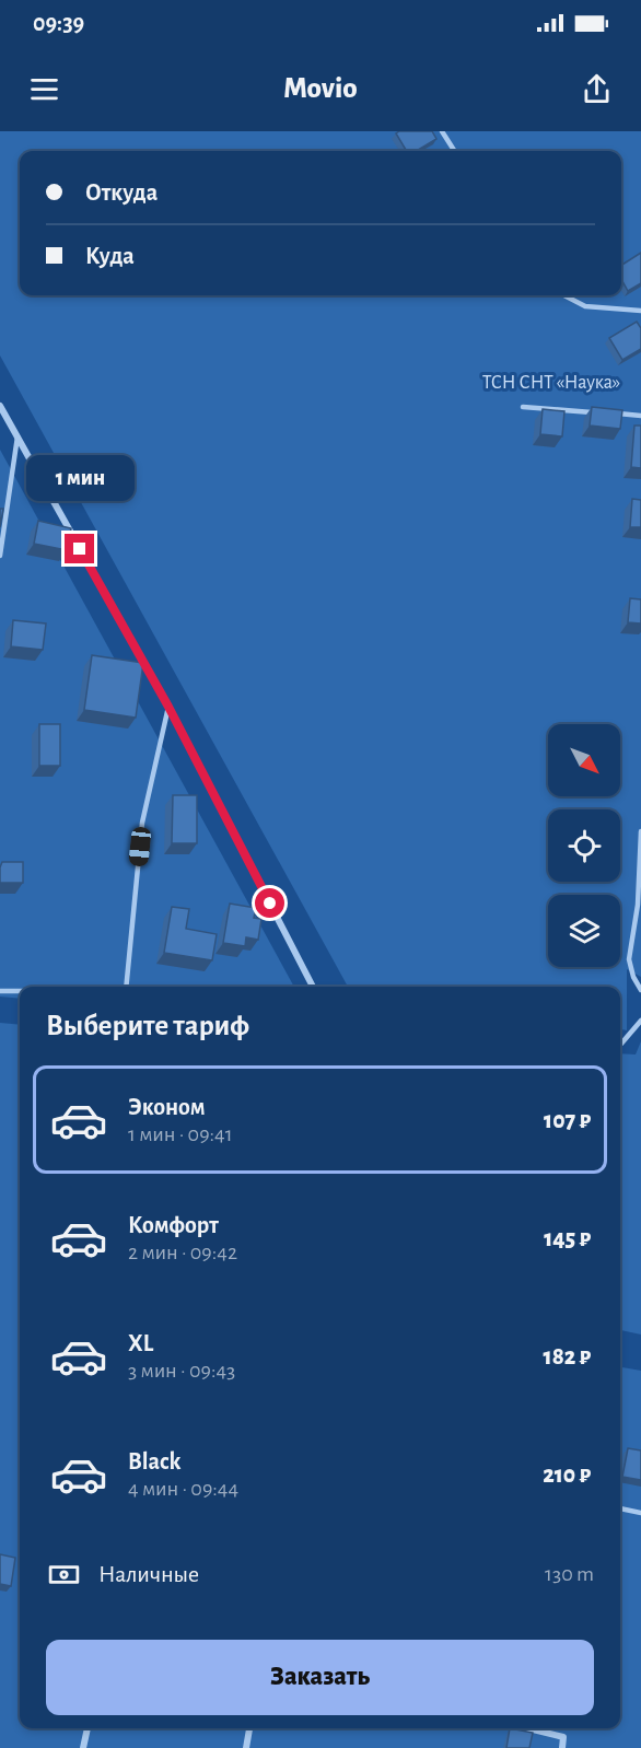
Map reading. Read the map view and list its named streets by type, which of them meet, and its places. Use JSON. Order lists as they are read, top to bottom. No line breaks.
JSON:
{"parks":["ТСН СНТ «Наука»"],"north":"bottom right","page":{"status":"09:39","header":"Movio","banner":["Откуда","Куда"],"bubble":"1 мин","heading":"Выберите тариф","list":[{"name":"Эконом","note":"1 мин · 09:41","value":"107 ₽"},{"name":"Комфорт","note":"2 мин · 09:42","value":"145 ₽"},{"name":"XL","note":"3 мин · 09:43","value":"182 ₽"},{"name":"Black","note":"4 мин · 09:44","value":"210 ₽"}],"pay":["Наличные","130 m"],"buttons":"Заказать"}}
